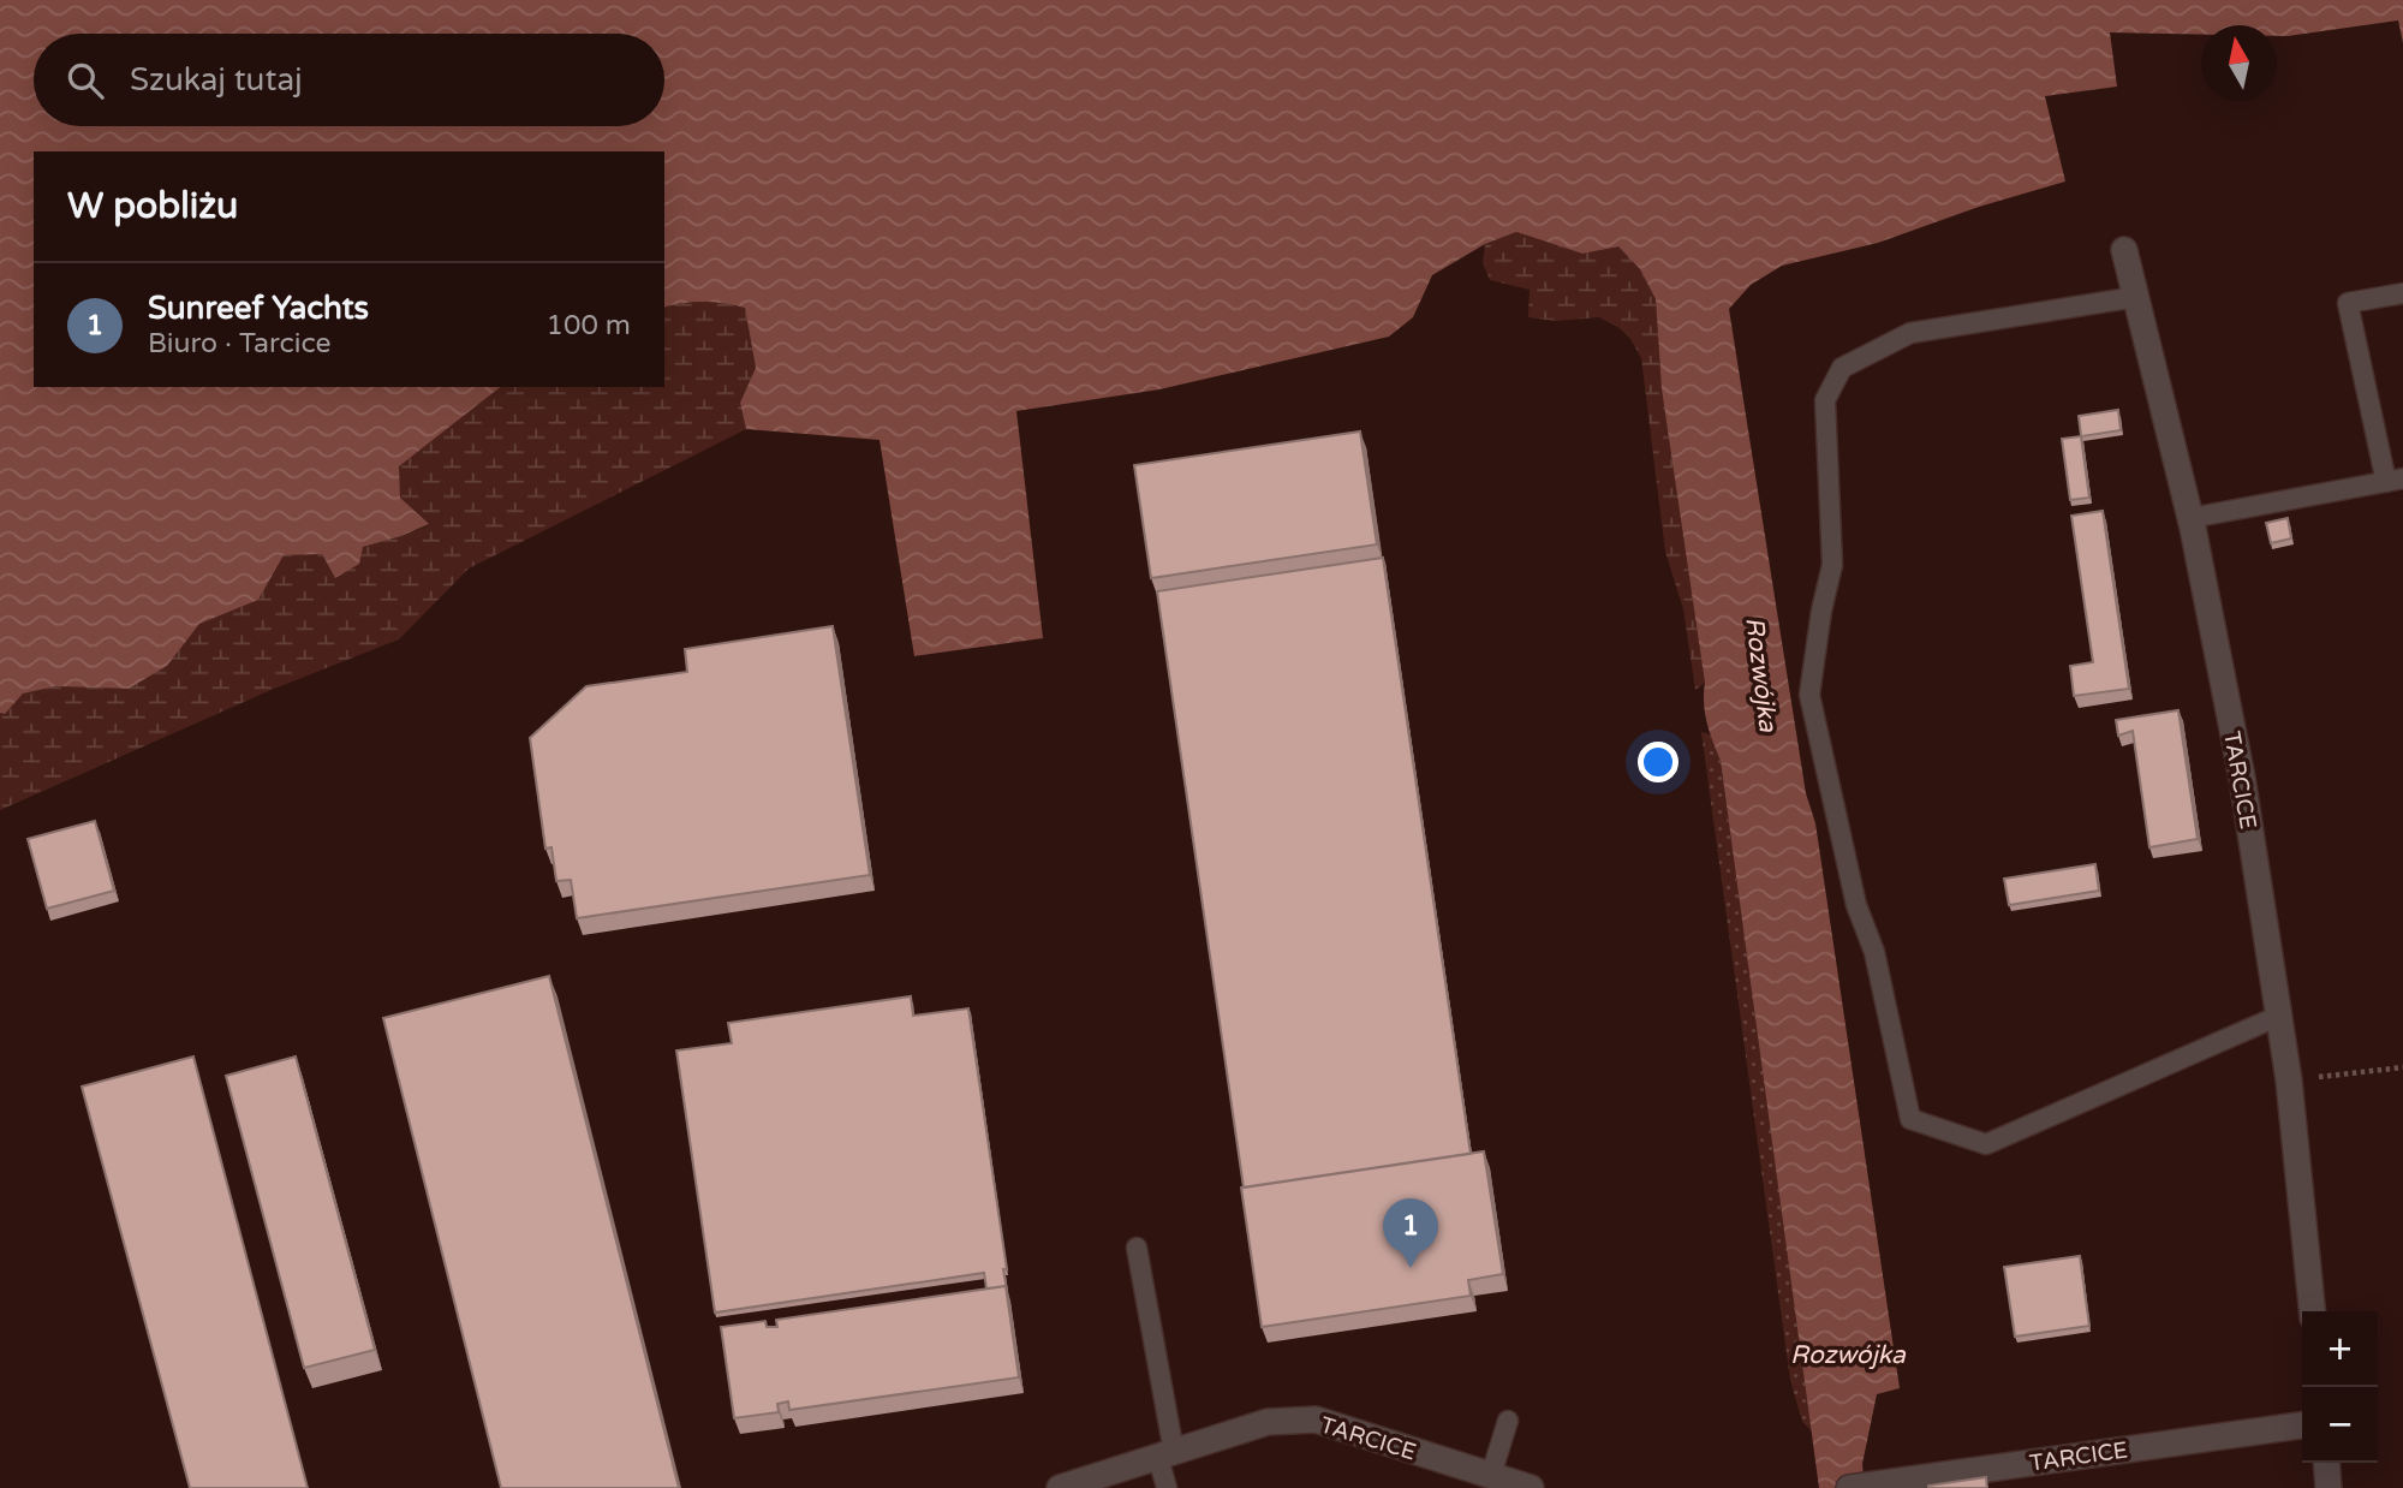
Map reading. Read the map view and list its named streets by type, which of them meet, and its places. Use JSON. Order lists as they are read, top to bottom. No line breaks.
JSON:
{"streets":{"street":["TARCICE"]},"water":["Rozwójka"],"north":"top","page":{"search":"Szukaj tutaj","heading":"W pobliżu","list":[{"mark":"1","name":"Sunreef Yachts","note":"Biuro · Tarcice","value":"100 m"}],"pins":"1","map_buttons":["+","−"]}}
